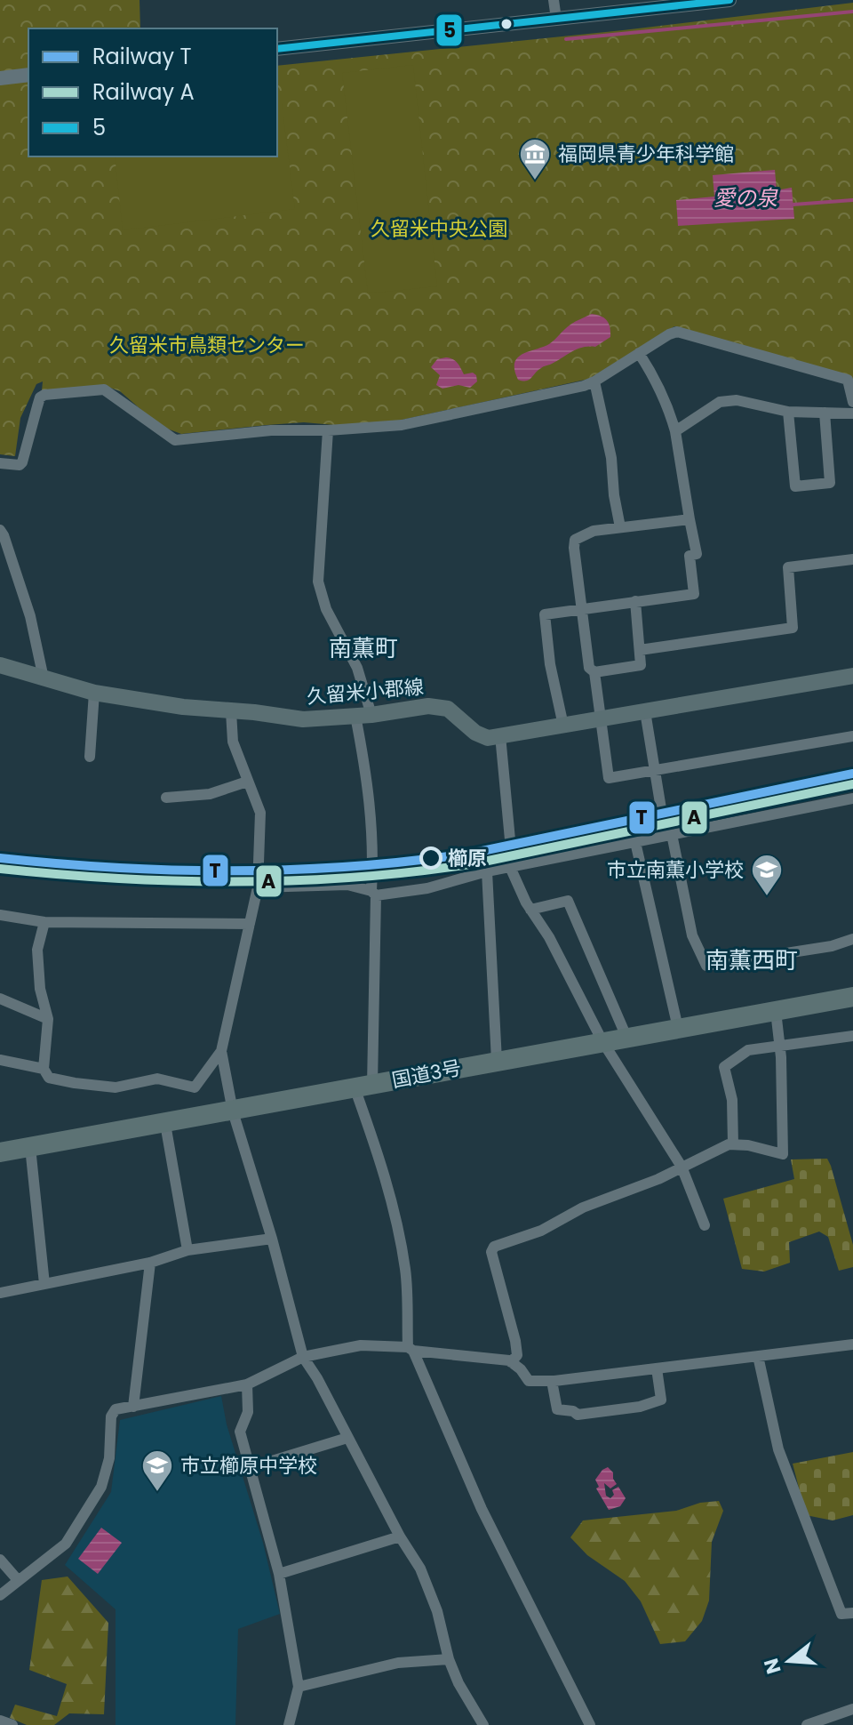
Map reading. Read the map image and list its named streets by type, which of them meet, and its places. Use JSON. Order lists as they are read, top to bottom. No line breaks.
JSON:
{"streets":{"highway":["国道3号"],"main road":["久留米小郡線"]},"districts":["南薫町","南薫西町"],"water":["愛の泉"],"parks":["久留米中央公園","久留米市鳥類センター"],"places":{"museum":["福岡県青少年科学館"],"other":["櫛原"],"school or university":["市立南薫小学校","市立櫛原中学校"]},"lines":["transit line 5","rail line T","rail line A"],"legend":["Railway T","Railway A","5"],"north":"left"}
